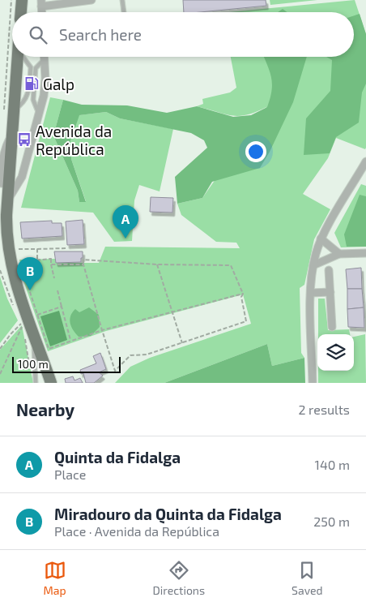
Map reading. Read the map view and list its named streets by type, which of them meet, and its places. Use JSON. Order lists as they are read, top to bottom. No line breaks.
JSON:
{"places":{"fuel station":["Galp"],"bus stop":["Avenida da República"]},"scale_bar":"100 m","page":{"search":"Search here","pins":["A","B"],"scale":"100 m","heading":["Nearby","2 results"],"list":[{"mark":"A","name":"Quinta da Fidalga","note":"Place","value":"140 m"},{"mark":"B","name":"Miradouro da Quinta da Fidalga","note":"Place · Avenida da República","value":"250 m"}],"nav":["Map","Directions","Saved"]}}
